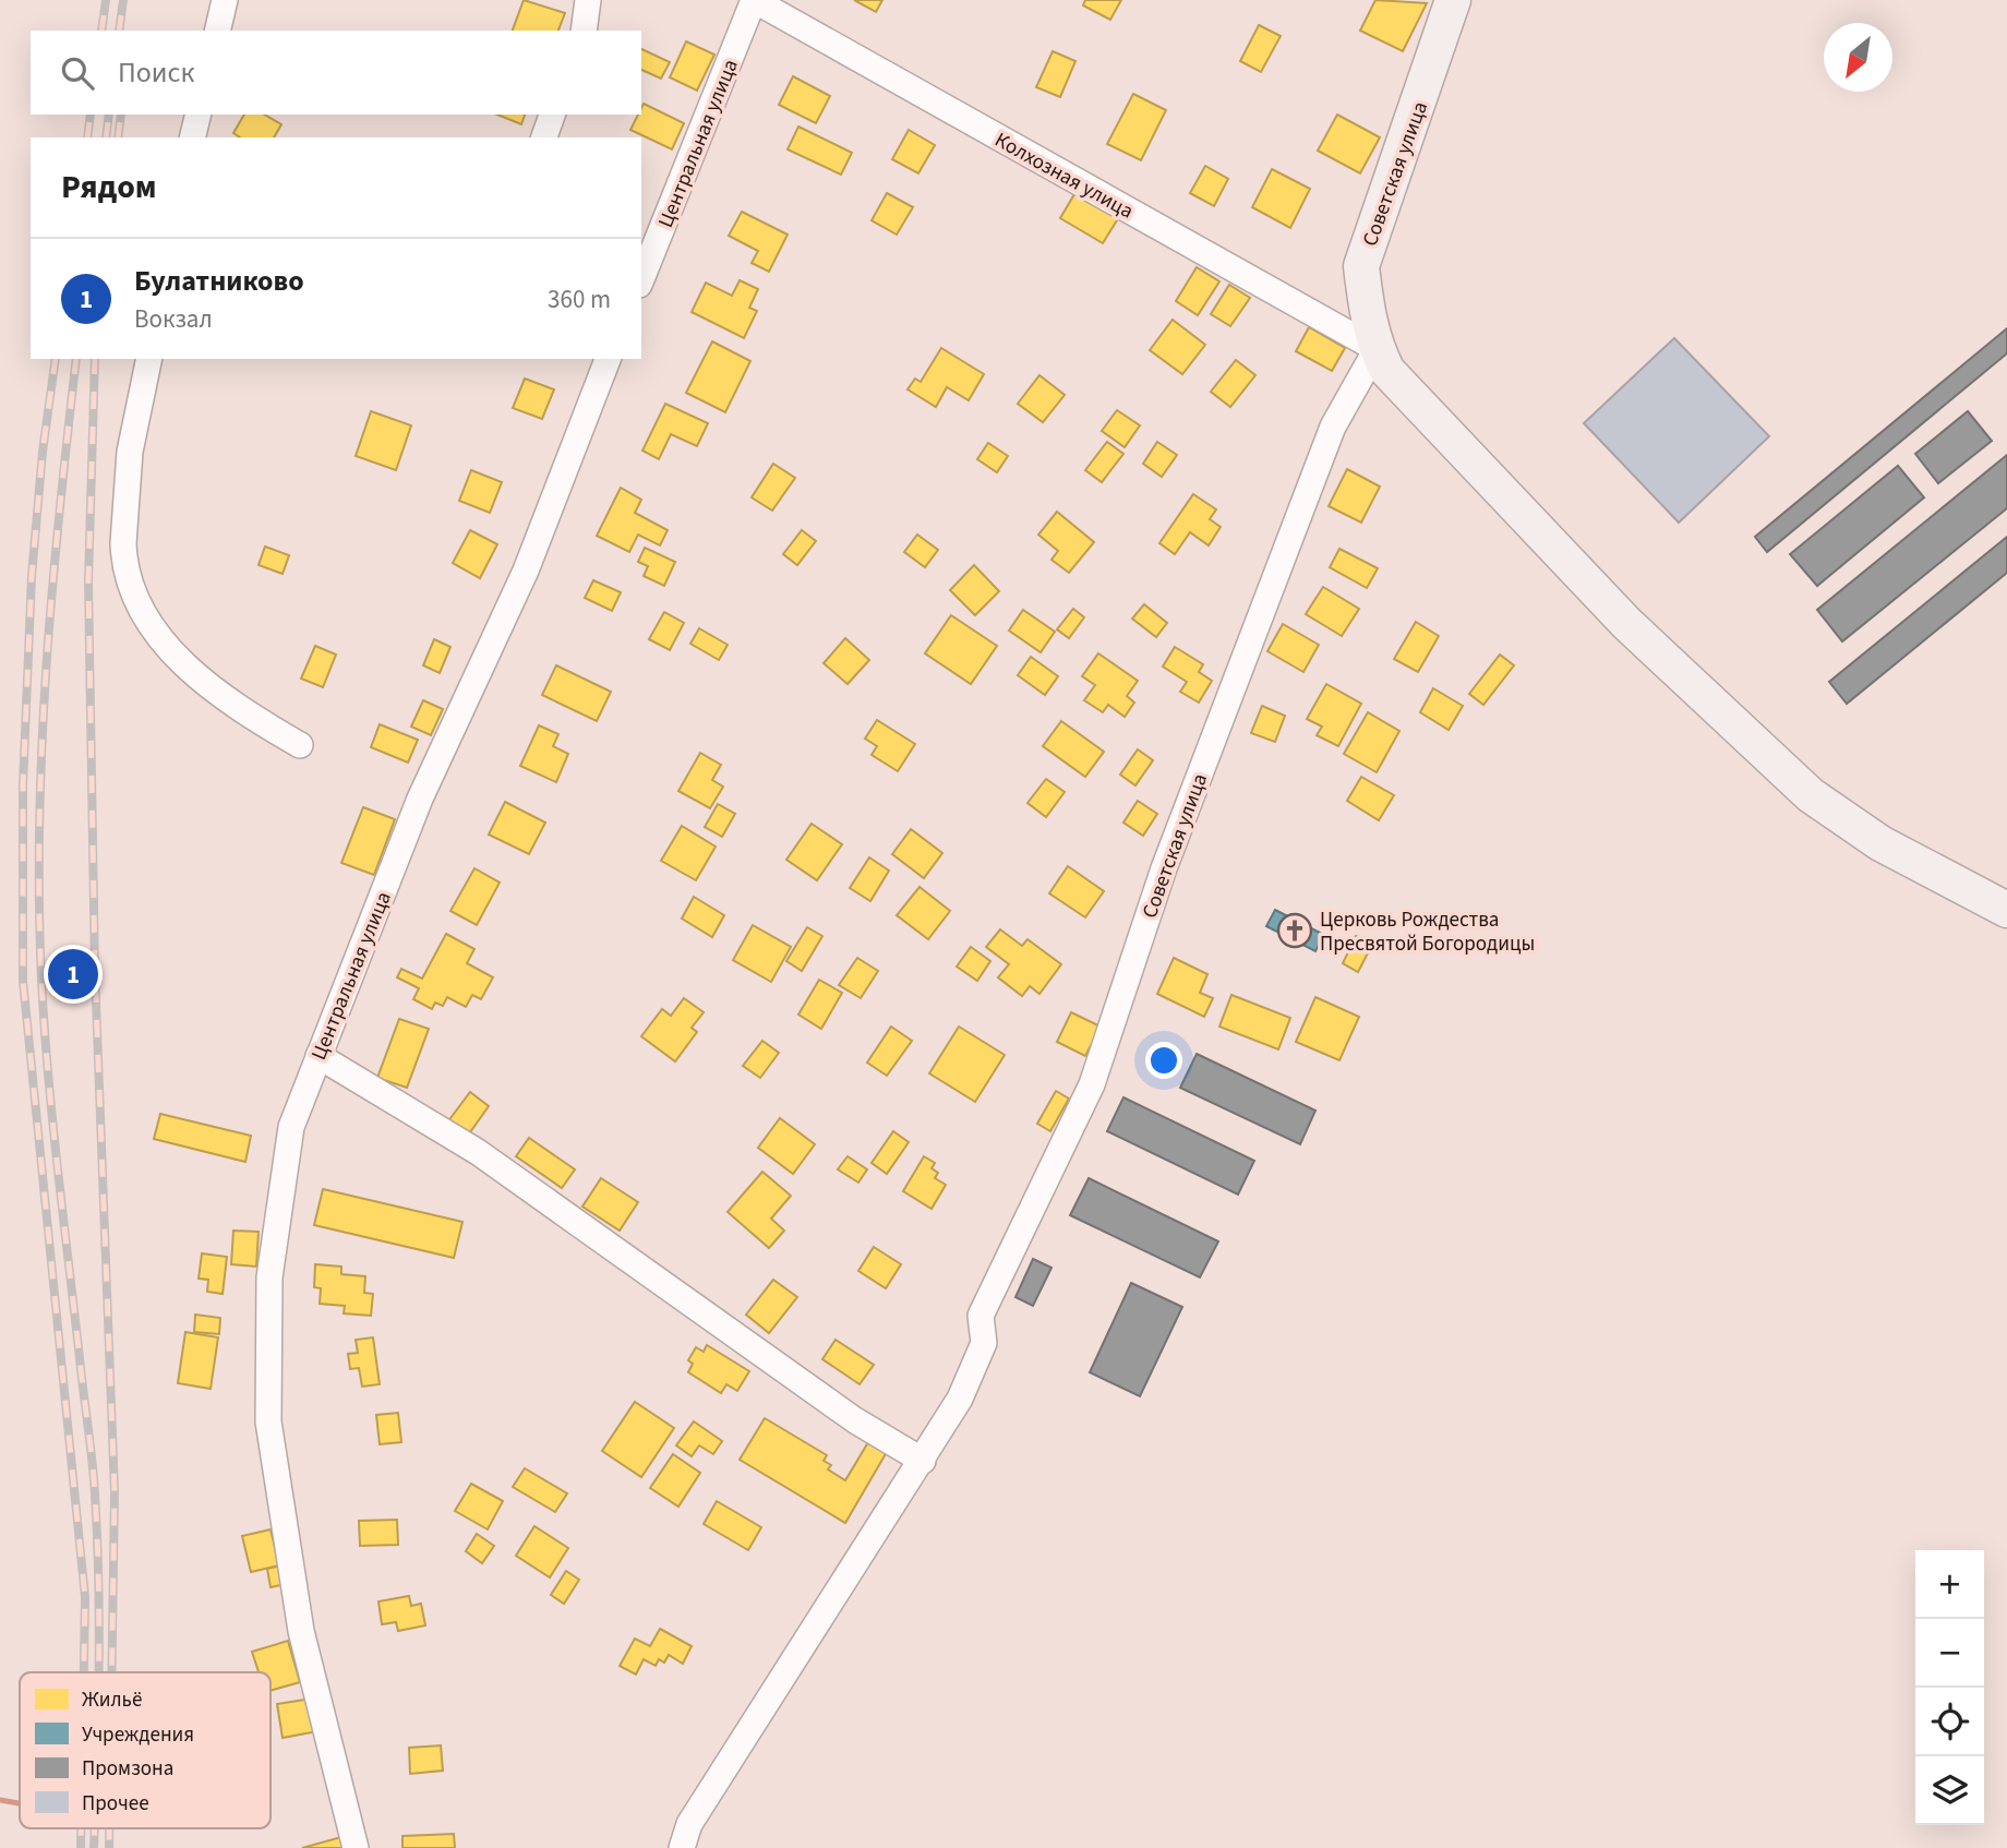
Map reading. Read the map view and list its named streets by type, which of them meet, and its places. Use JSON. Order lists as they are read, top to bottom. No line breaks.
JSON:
{"streets":{"street":["Центральная улица","Советская улица","Колхозная улица"]},"crossings":[["Центральная улица","Колхозная улица"],["Советская улица","Колхозная улица"]],"places":{"church":["Церковь Рождества Пресвятой Богородицы"]},"legend":["Жильё","Учреждения","Промзона","Прочее"],"north":"bottom left","page":{"search":"Поиск","heading":"Рядом","list":[{"mark":"1","name":"Булатниково","note":"Вокзал","value":"360 m"}],"pins":"1","map_buttons":["+","−"]}}
